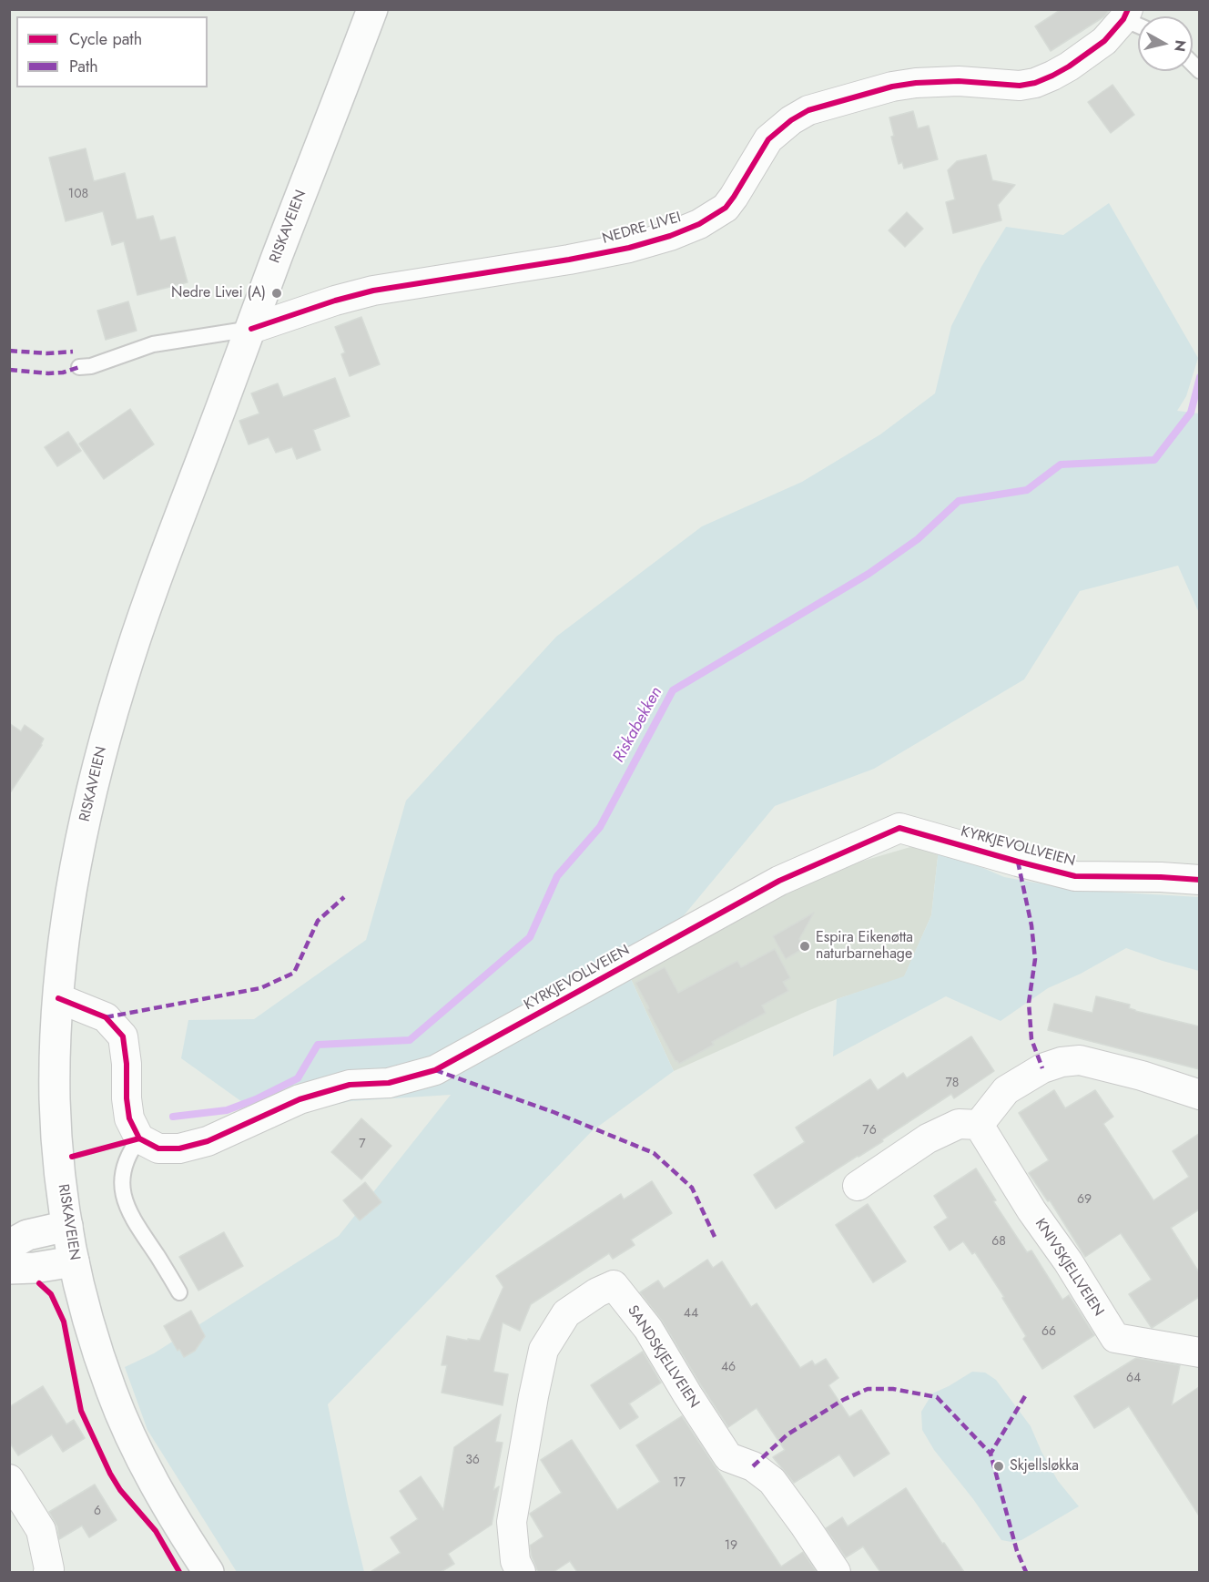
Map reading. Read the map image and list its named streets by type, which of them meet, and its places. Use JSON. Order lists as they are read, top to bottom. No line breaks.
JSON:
{"streets":{"main road":["RISKAVEIEN"],"street":["NEDRE LIVEI","KYRKJEVOLLVEIEN","KNIVSKJELLVEIEN","SANDSKJELLVEIEN"]},"crossings":[["RISKAVEIEN","NEDRE LIVEI"]],"water":["Riskabekken"],"places":["Nedre Livei (A)","Espira Eikenøtta naturbarnehage","Skjellsløkka"],"house_numbers":["108","78","76","7","69","68","44","66","46","64","36","17","6","19"],"legend":["Cycle path","Path"],"north":"right"}
